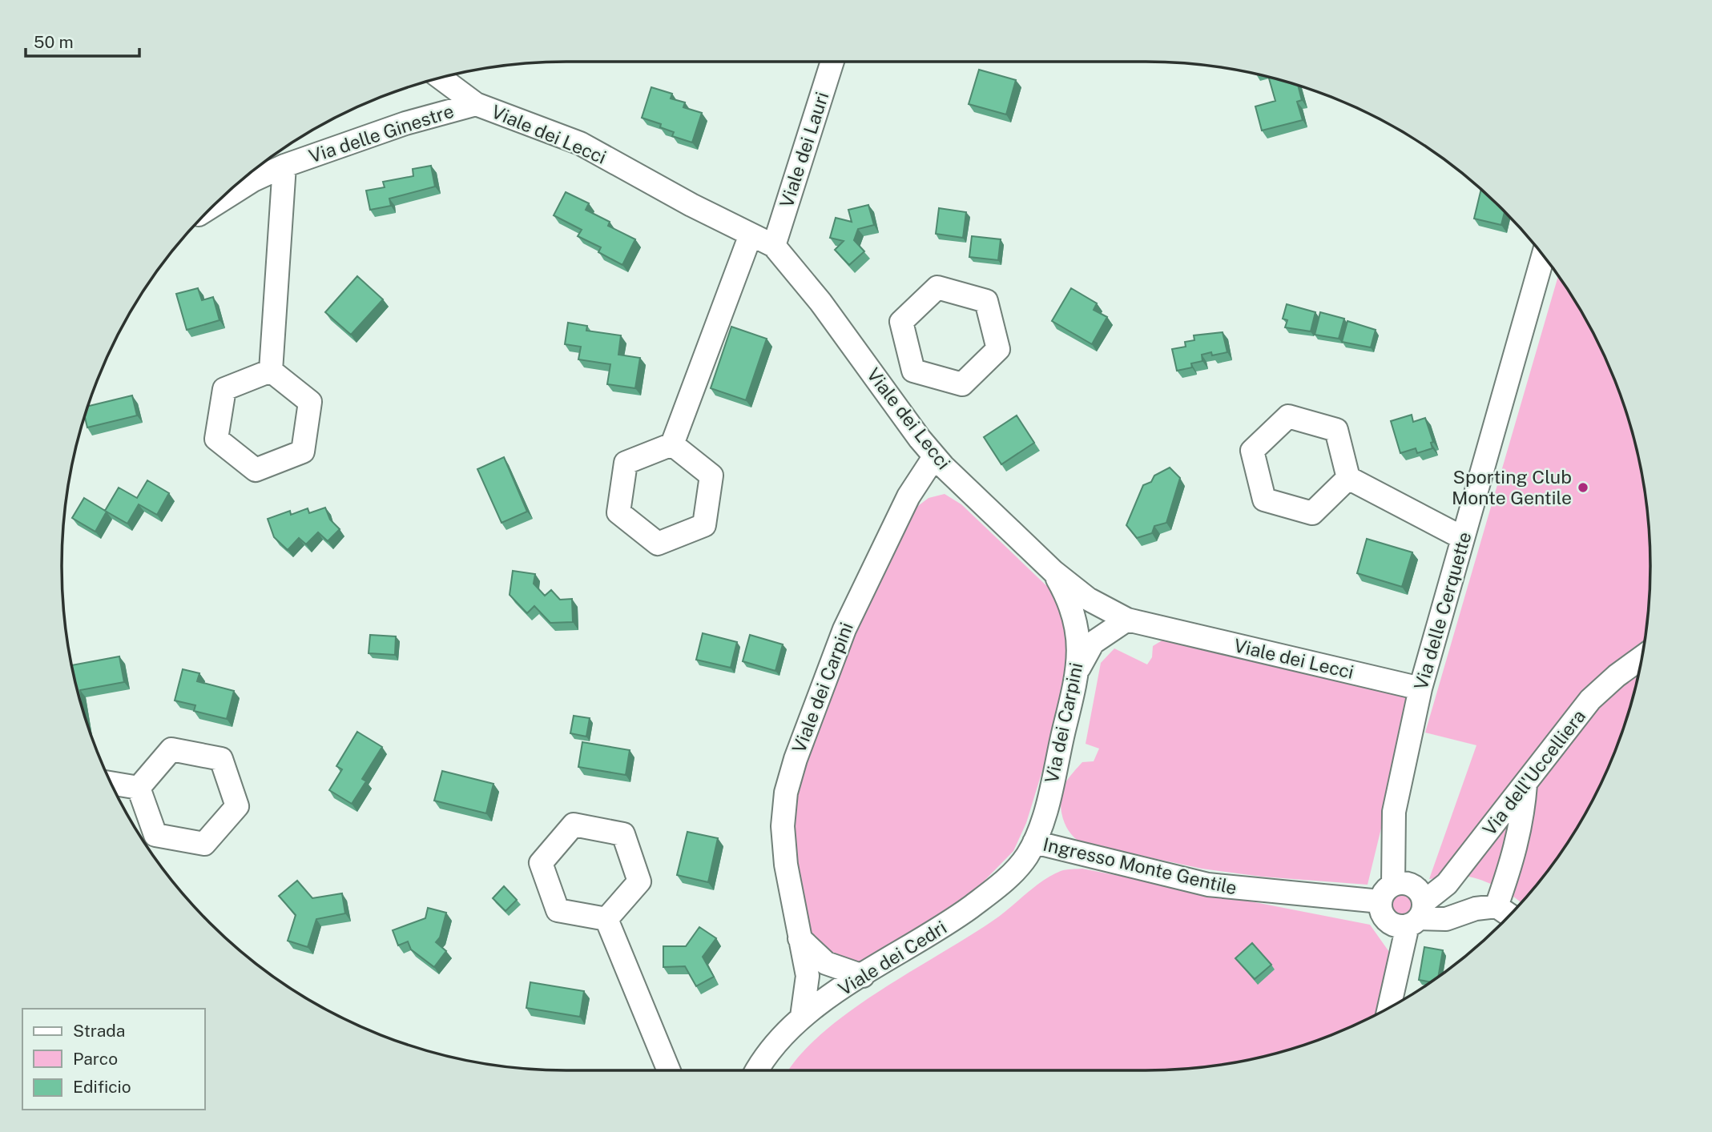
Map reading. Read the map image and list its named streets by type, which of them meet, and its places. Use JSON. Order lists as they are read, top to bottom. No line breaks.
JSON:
{"streets":{"street":["Via delle Ginestre","Viale dei Lecci","Viale dei Lauri","Via delle Cerquette","Viale dei Carpini","Via dei Carpini","Via dell'Uccelliera","Ingresso Monte Gentile","Viale dei Cedri"]},"crossings":[["Via delle Ginestre","Viale dei Lecci"],["Viale dei Lecci","Viale dei Lauri"],["Viale dei Lecci","Via delle Cerquette"],["Viale dei Lecci","Viale dei Carpini"],["Viale dei Lecci","Via dei Carpini"],["Via delle Cerquette","Via dell'Uccelliera"],["Via delle Cerquette","Ingresso Monte Gentile"],["Viale dei Carpini","Viale dei Cedri"],["Via dei Carpini","Ingresso Monte Gentile"],["Via dei Carpini","Viale dei Cedri"],["Via dell'Uccelliera","Ingresso Monte Gentile"],["Ingresso Monte Gentile","Viale dei Cedri"]],"places":["Sporting Club Monte Gentile"],"legend":["Strada","Parco","Edificio"],"scale_bar":"50 m"}
